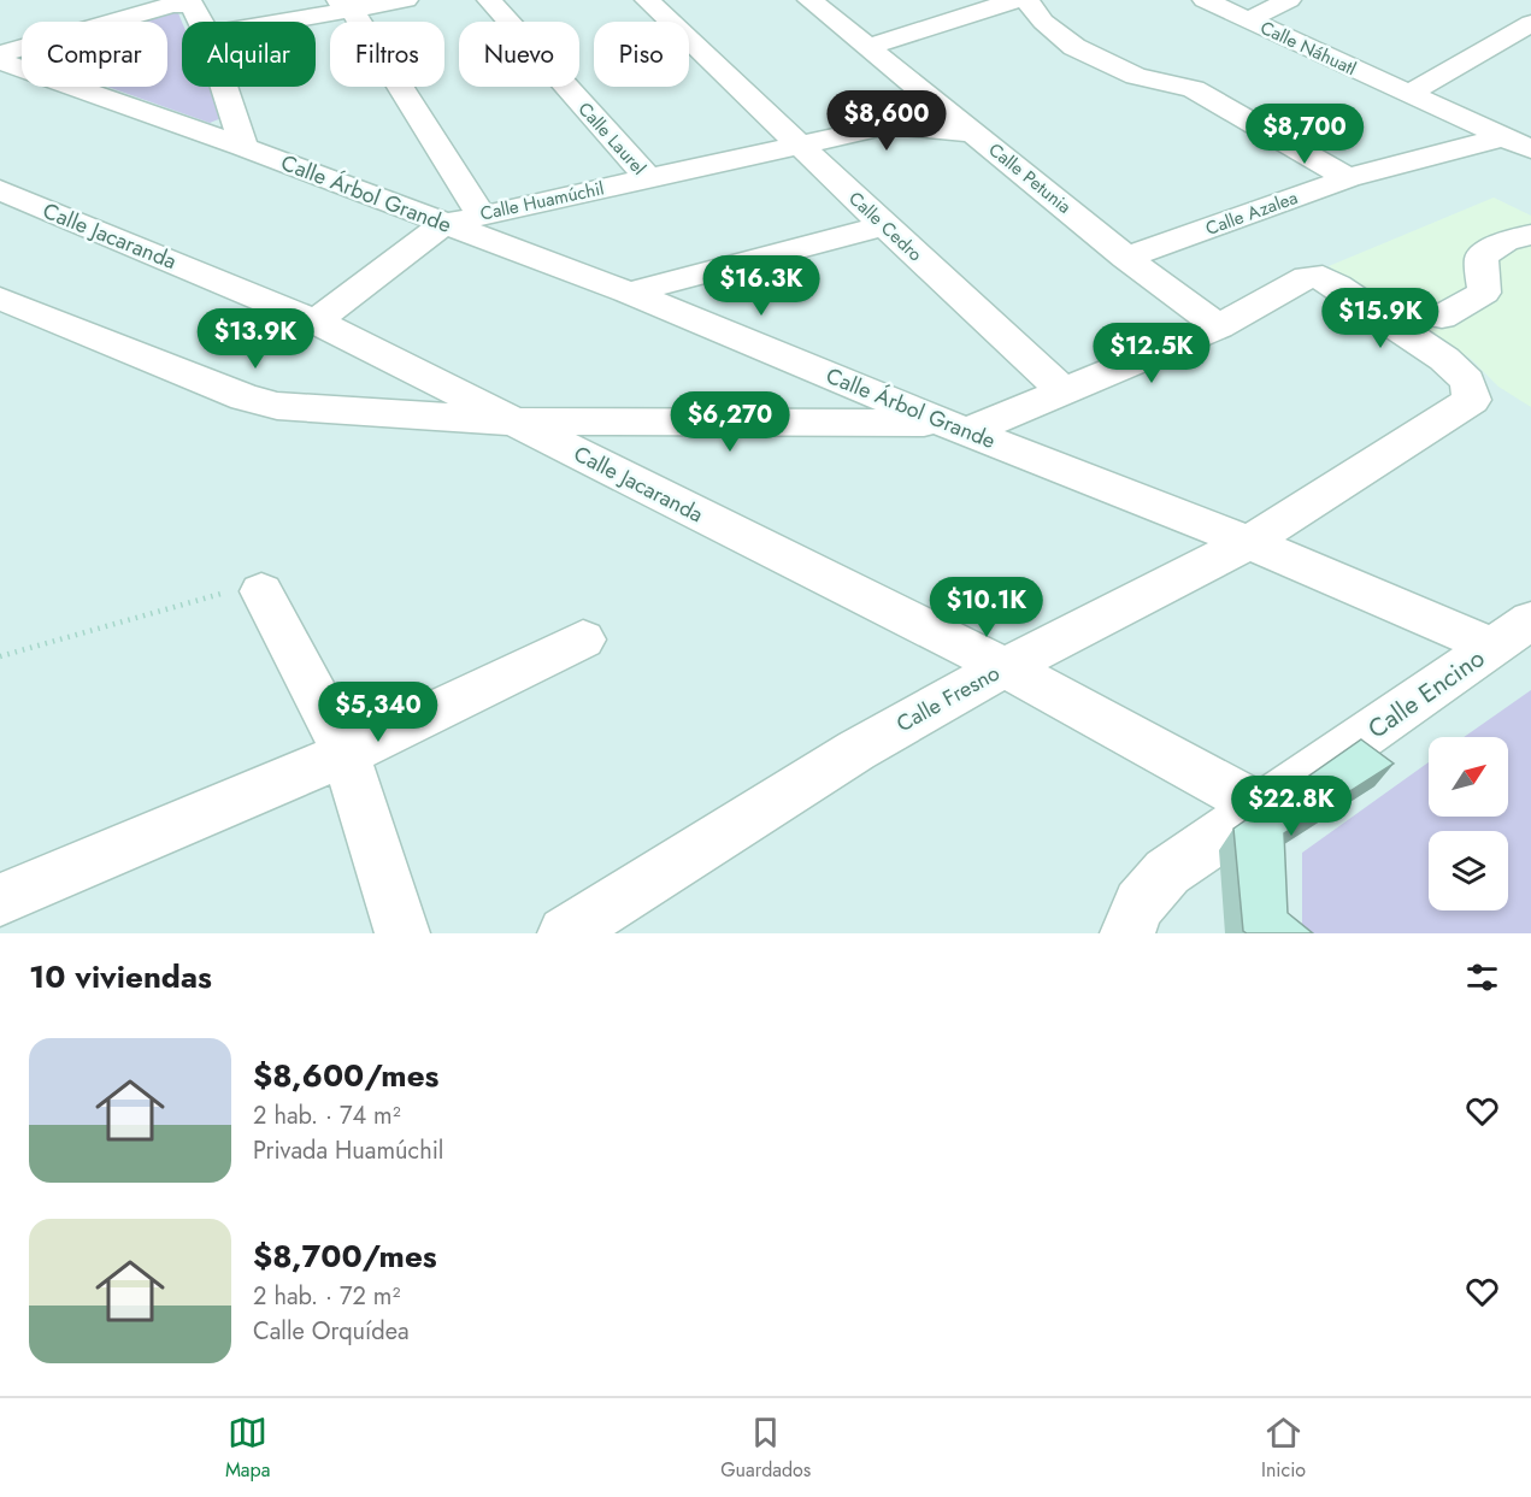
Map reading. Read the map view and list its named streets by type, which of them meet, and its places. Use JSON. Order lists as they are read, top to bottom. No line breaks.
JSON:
{"streets":{"street":["Calle Náhuatl","Calle Laurel","Calle Petunia","Calle Árbol Grande","Calle Huamúchil","Calle Azalea","Calle Cedro","Calle Jacaranda","Calle Encino","Calle Fresno"]},"crossings":[["Calle Náhuatl","Calle Azalea"],["Calle Laurel","Calle Huamúchil"],["Calle Petunia","Calle Huamúchil"],["Calle Petunia","Calle Azalea"],["Calle Petunia","Calle Fresno"],["Calle Árbol Grande","Calle Huamúchil"],["Calle Árbol Grande","Calle Encino"],["Calle Árbol Grande","Calle Fresno"],["Calle Huamúchil","Calle Cedro"],["Calle Huamúchil","Calle Jacaranda"],["Calle Jacaranda","Calle Encino"],["Calle Jacaranda","Calle Fresno"]],"north":"top right","page":{"chip":["Comprar","Alquilar","Filtros","Nuevo","Piso"],"price":["$8,600","$8,700","$16.3K","$15.9K","$13.9K","$12.5K","$6,270","$10.1K","$5,340","$22.8K"],"heading":"10 viviendas","list":[{"name":"$8,600/mes","note":"2 hab. · 74 m² · Privada Huamúchil"},{"name":"$8,700/mes","note":"2 hab. · 72 m² · Calle Orquídea"}],"tabs":["Mapa","Guardados","Inicio"]}}
